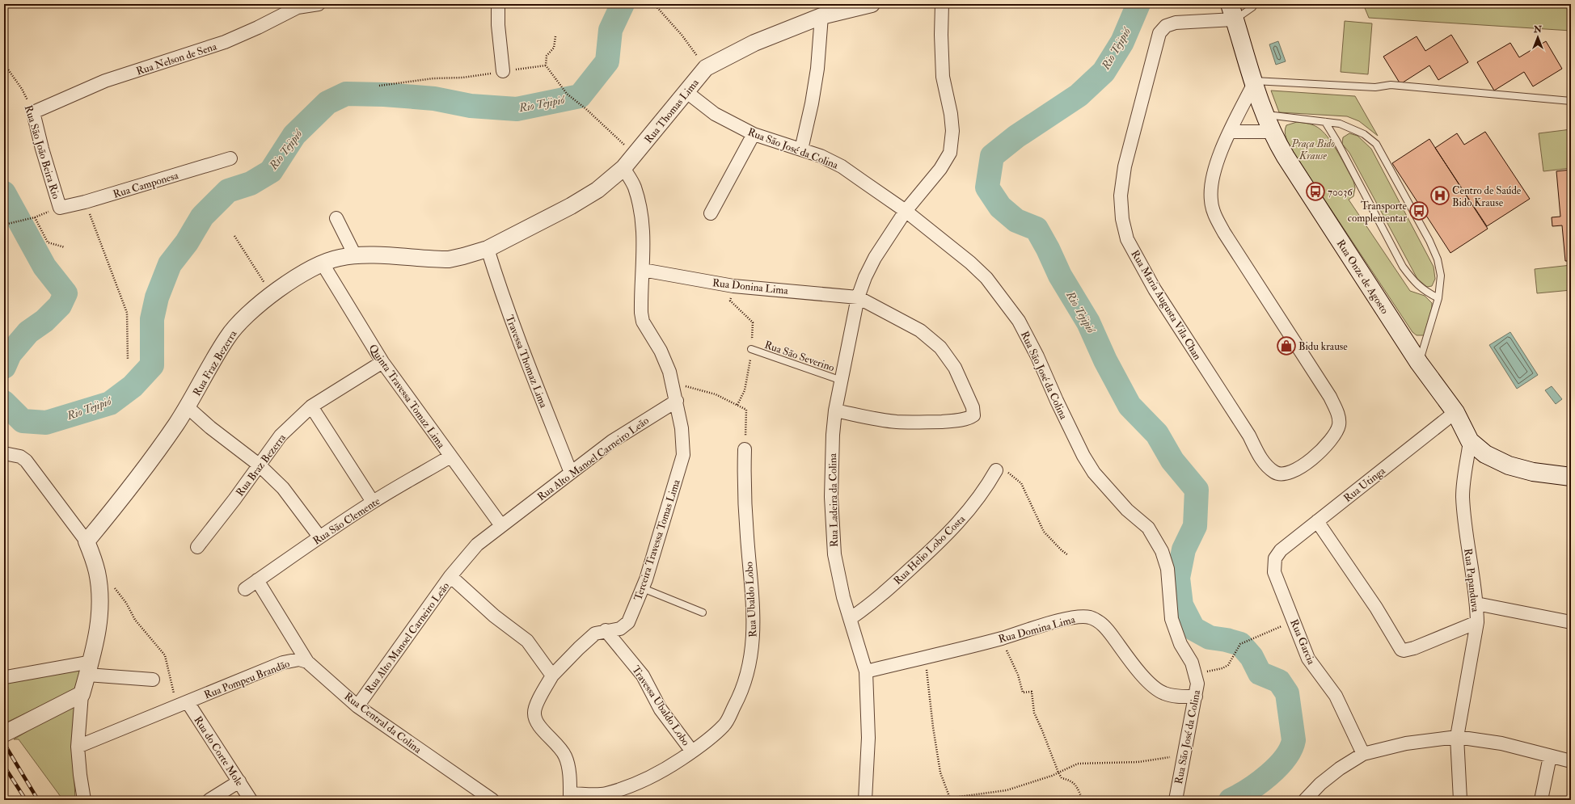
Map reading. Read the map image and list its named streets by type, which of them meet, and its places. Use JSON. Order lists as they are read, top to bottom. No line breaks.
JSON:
{"streets":{"main road":["Rua Onze de Agosto"],"street":["Rua Nelson de Sena","Rua Thomas Lima","Rua São José da Colina","Rua São João Beira Rio","Rua Camponesa","Rua Donina Lima","Rua Maria Augusta Vila Chan","Travessa Thomaz Lima","Rua Fraz Bezerra","Quinta Travessa Tomaz Lima","Rua Alto Manoel Carneiro Leão","Rua Braz Bezerra","Rua Utinga","Rua Ladeira da Colina","Rua São Clemente","Terceira Travessa Tomas Lima","Rua Helio Lobo Costa","Rua Papanduva","Rua Ubaldo Lobo","Rua Domina Lima","Rua Garcia","Rua Pompeu Brandão","Travessa Ubaldo Lobo","Rua Central da Colina","Rua do Corte Mole"],"lane":["Rua São Severino"]},"crossings":[["Rua Nelson de Sena","Rua São João Beira Rio"],["Rua Thomas Lima","Rua São José da Colina"],["Rua Thomas Lima","Travessa Thomaz Lima"],["Rua Thomas Lima","Rua Fraz Bezerra"],["Rua São José da Colina","Rua Ladeira da Colina"],["Rua São José da Colina","Rua Domina Lima"],["Rua São João Beira Rio","Rua Camponesa"],["Rua Onze de Agosto","Rua Maria Augusta Vila Chan"],["Rua Onze de Agosto","Rua Utinga"],["Rua Onze de Agosto","Rua Papanduva"],["Rua Donina Lima","Rua Ladeira da Colina"],["Rua São Severino","Rua Ladeira da Colina"],["Travessa Thomaz Lima","Rua Fraz Bezerra"],["Travessa Thomaz Lima","Rua Alto Manoel Carneiro Leão"],["Rua Fraz Bezerra","Quinta Travessa Tomaz Lima"],["Quinta Travessa Tomaz Lima","Rua Alto Manoel Carneiro Leão"],["Quinta Travessa Tomaz Lima","Rua Braz Bezerra"],["Quinta Travessa Tomaz Lima","Rua São Clemente"],["Rua Alto Manoel Carneiro Leão","Terceira Travessa Tomas Lima"],["Rua Alto Manoel Carneiro Leão","Rua Central da Colina"],["Rua Utinga","Rua Garcia"],["Rua Ladeira da Colina","Rua Helio Lobo Costa"],["Rua Ladeira da Colina","Rua Domina Lima"],["Rua São Clemente","Rua Central da Colina"],["Terceira Travessa Tomas Lima","Rua Ubaldo Lobo"],["Terceira Travessa Tomas Lima","Travessa Ubaldo Lobo"],["Rua Ubaldo Lobo","Travessa Ubaldo Lobo"],["Rua Pompeu Brandão","Rua Central da Colina"],["Rua Pompeu Brandão","Rua do Corte Mole"]],"water":["Rio Tejipió"],"parks":["Praça Bido Krause"],"places":{"bus stop":["70036","Transporte complementar"],"hospital":["Centro de Saúde Bido Krause"],"shop":["Bidu krause"]},"north":"top"}
